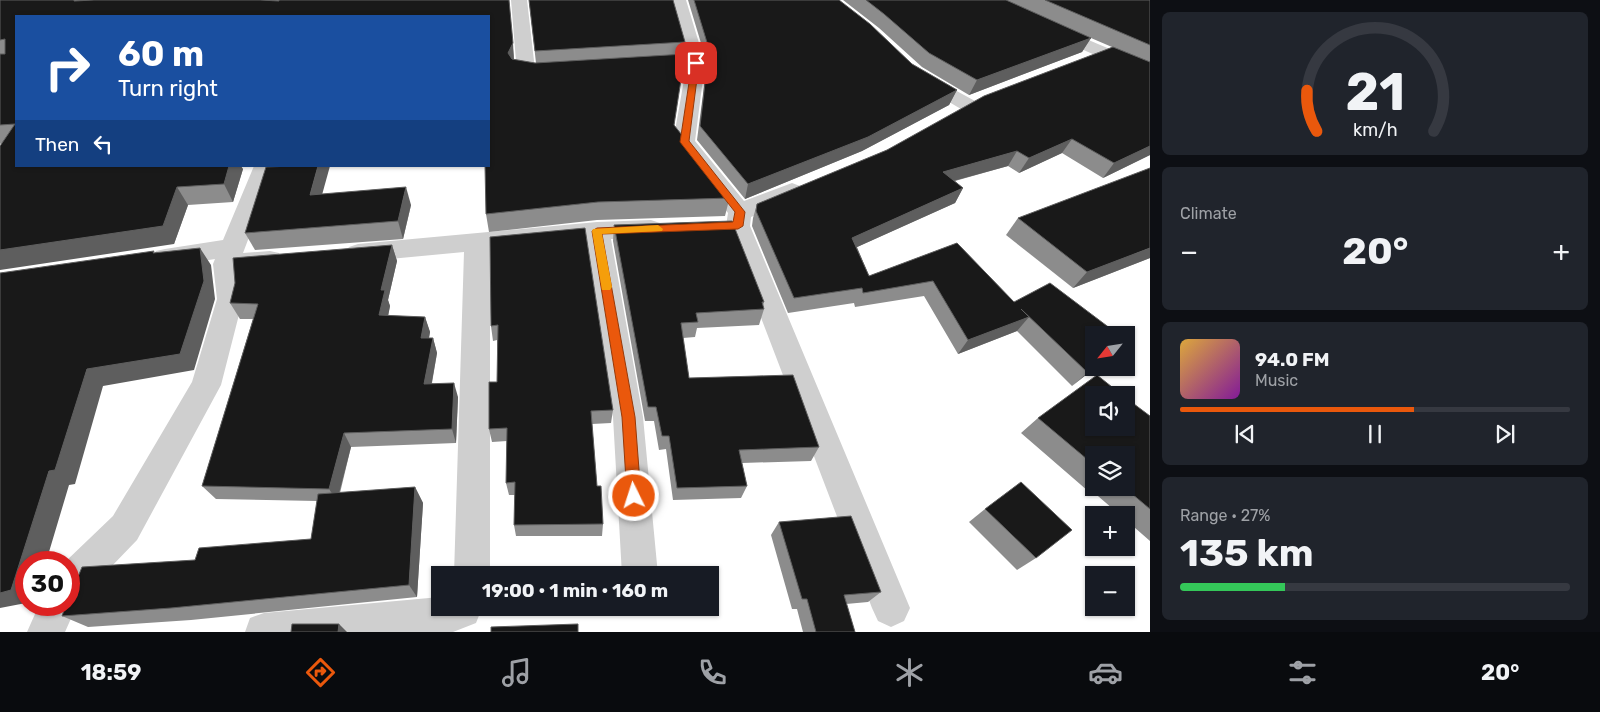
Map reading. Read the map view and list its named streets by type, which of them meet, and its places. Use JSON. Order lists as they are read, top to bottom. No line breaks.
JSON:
{"north":"bottom left","page":{"turn":["60 m","Turn right"],"then":"Then","tile":["Climate",["Range · 27%","135 km"]],"heat":["−","20°","+"],"map_buttons":["+","−"],"song":["94.0 FM","Music"],"limit":"30","trip":"19:00 · 1 min · 160 m","tabs":["18:59","20°"],"gauge":["21","km/h"]}}
